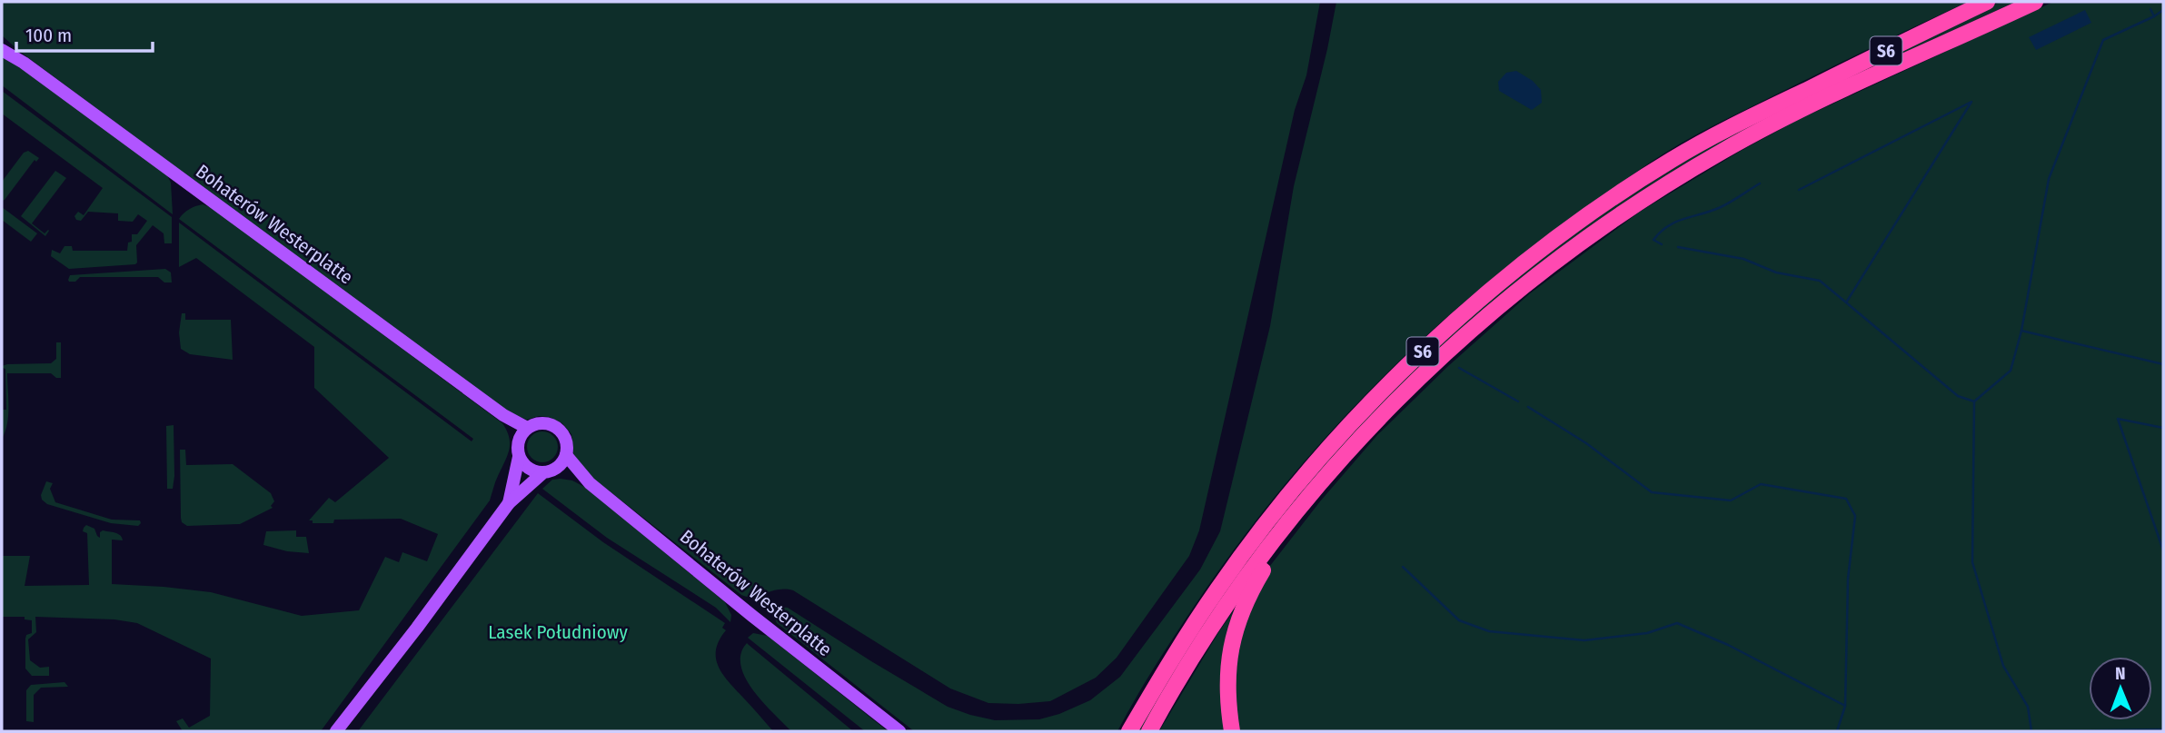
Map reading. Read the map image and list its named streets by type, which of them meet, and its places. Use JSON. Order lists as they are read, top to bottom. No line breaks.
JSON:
{"streets":{"highway":["S6"],"main road":["Bohaterów Westerplatte"]},"parks":["Lasek Południowy"],"scale_bar":"100 m","north":"top"}
